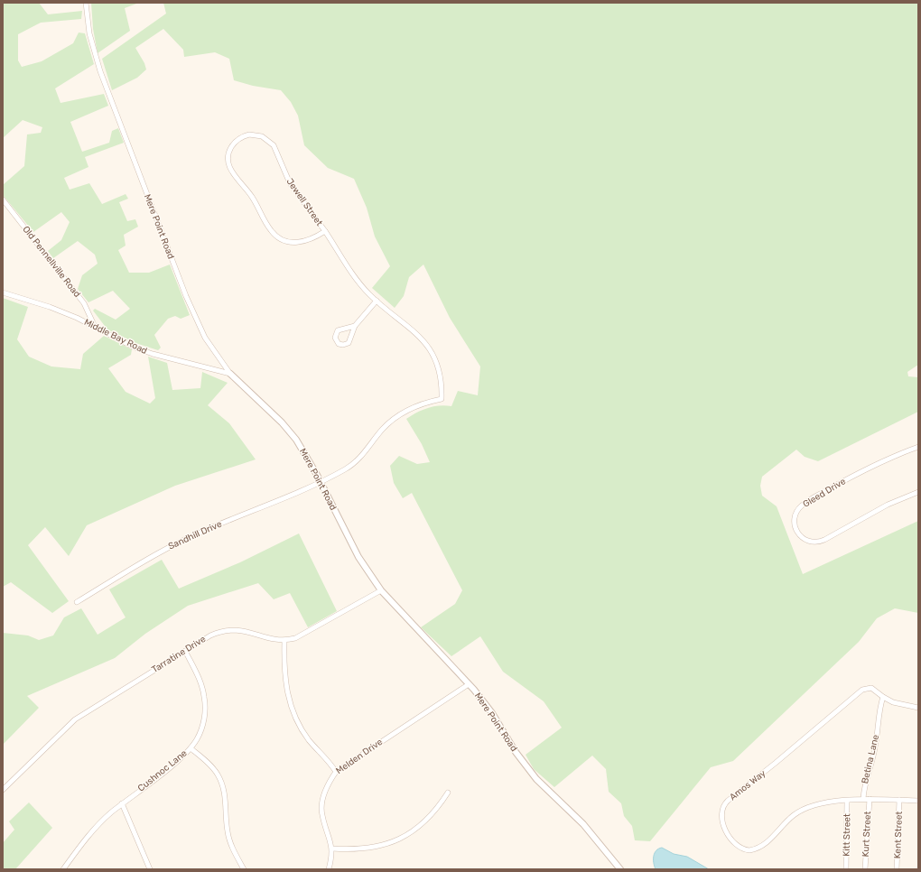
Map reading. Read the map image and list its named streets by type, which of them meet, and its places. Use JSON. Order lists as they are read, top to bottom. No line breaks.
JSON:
{"streets":{"street":["Jewell Street","Mere Point Road","Old Pennellville Road","Middle Bay Road","Gleed Drive","Sandhill Drive","Tarratine Drive","Melden Drive","Betina Lane","Cushnoc Lane","Amos Way","Kurt Street","Kitt Street","Kent Street"]},"crossings":[["Jewell Street","Sandhill Drive"],["Mere Point Road","Middle Bay Road"],["Mere Point Road","Sandhill Drive"],["Mere Point Road","Tarratine Drive"],["Mere Point Road","Melden Drive"],["Old Pennellville Road","Middle Bay Road"],["Tarratine Drive","Cushnoc Lane"],["Betina Lane","Amos Way"],["Amos Way","Kurt Street"],["Amos Way","Kitt Street"],["Amos Way","Kent Street"]]}
